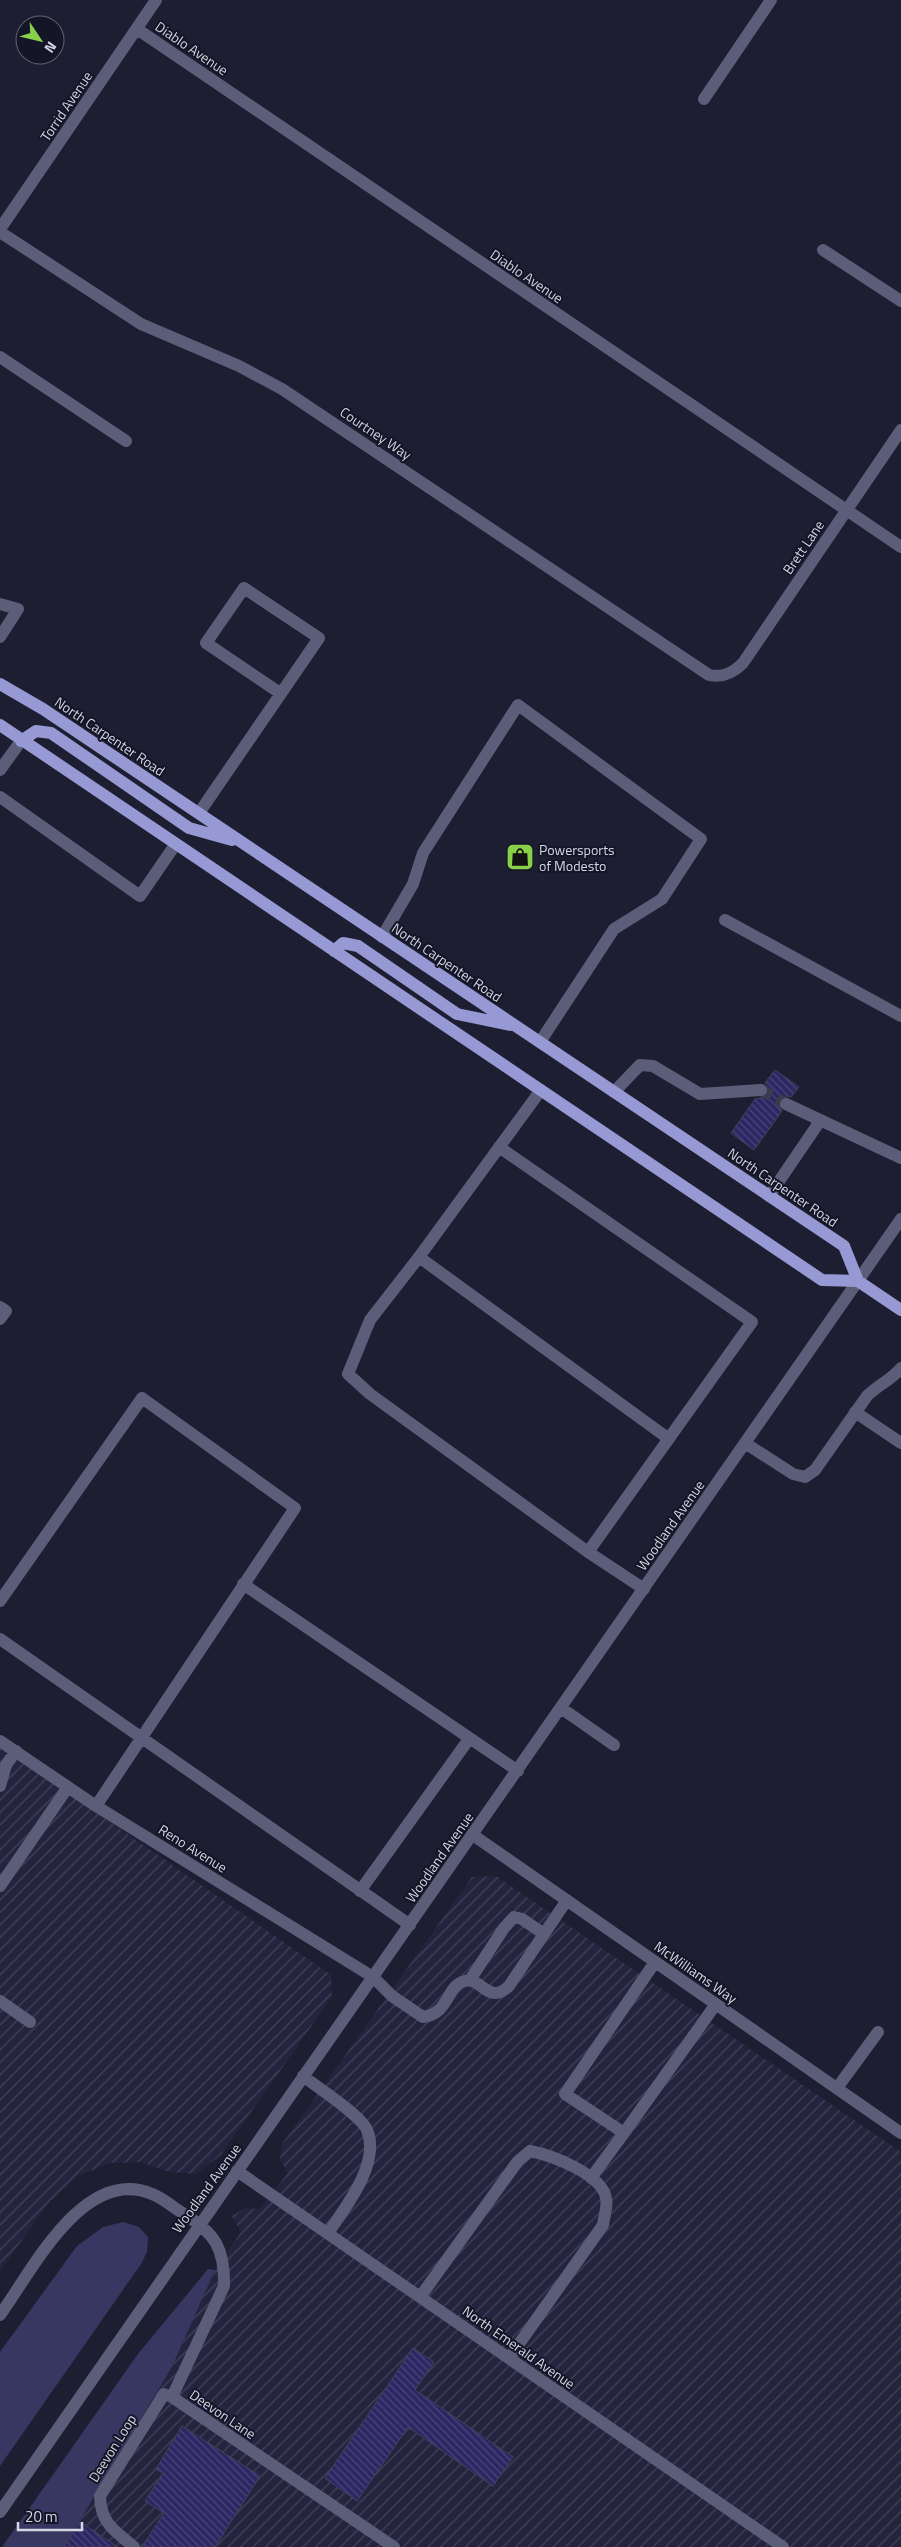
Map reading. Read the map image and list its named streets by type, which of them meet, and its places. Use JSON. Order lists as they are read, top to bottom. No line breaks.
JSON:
{"streets":{"main road":["North Carpenter Road"],"street":["Diablo Avenue","Torrid Avenue","Courtney Way","Brett Lane","Woodland Avenue","Reno Avenue","McWilliams Way","North Emerald Avenue","Deevon Lane","Deevon Loop"]},"crossings":[["Diablo Avenue","Torrid Avenue"],["Diablo Avenue","Brett Lane"],["Torrid Avenue","Courtney Way"],["Courtney Way","Brett Lane"],["North Carpenter Road","Woodland Avenue"],["Woodland Avenue","Reno Avenue"],["Woodland Avenue","McWilliams Way"],["Woodland Avenue","North Emerald Avenue"],["Woodland Avenue","Deevon Lane"],["Deevon Lane","Deevon Loop"]],"places":{"shop":["Powersports of Modesto"]},"scale_bar":"20 m","north":"bottom right"}
